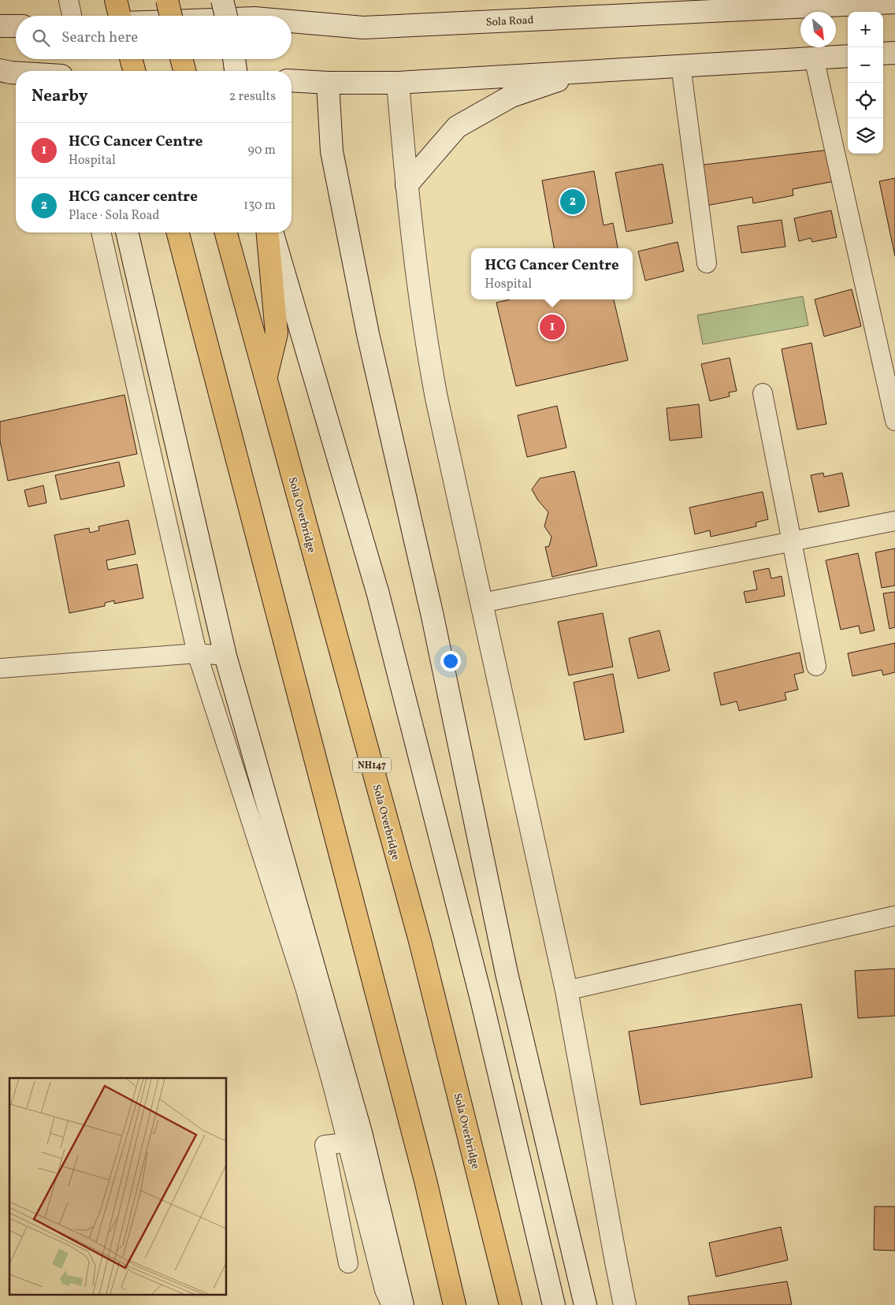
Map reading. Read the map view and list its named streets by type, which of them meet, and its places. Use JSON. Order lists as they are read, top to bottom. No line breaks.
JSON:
{"streets":{"highway":["Sola Overbridge","NH147"],"main road":["Sola Road"]},"north":"bottom right","page":{"map_buttons":["+","−"],"search":"Search here","heading":["Nearby","2 results"],"list":[{"mark":"1","name":"HCG Cancer Centre","note":"Hospital","value":"90 m"},{"mark":"2","name":"HCG cancer centre","note":"Place · Sola Road","value":"130 m"}],"pins":["2","1"],"popup":["HCG Cancer Centre","Hospital"]}}
